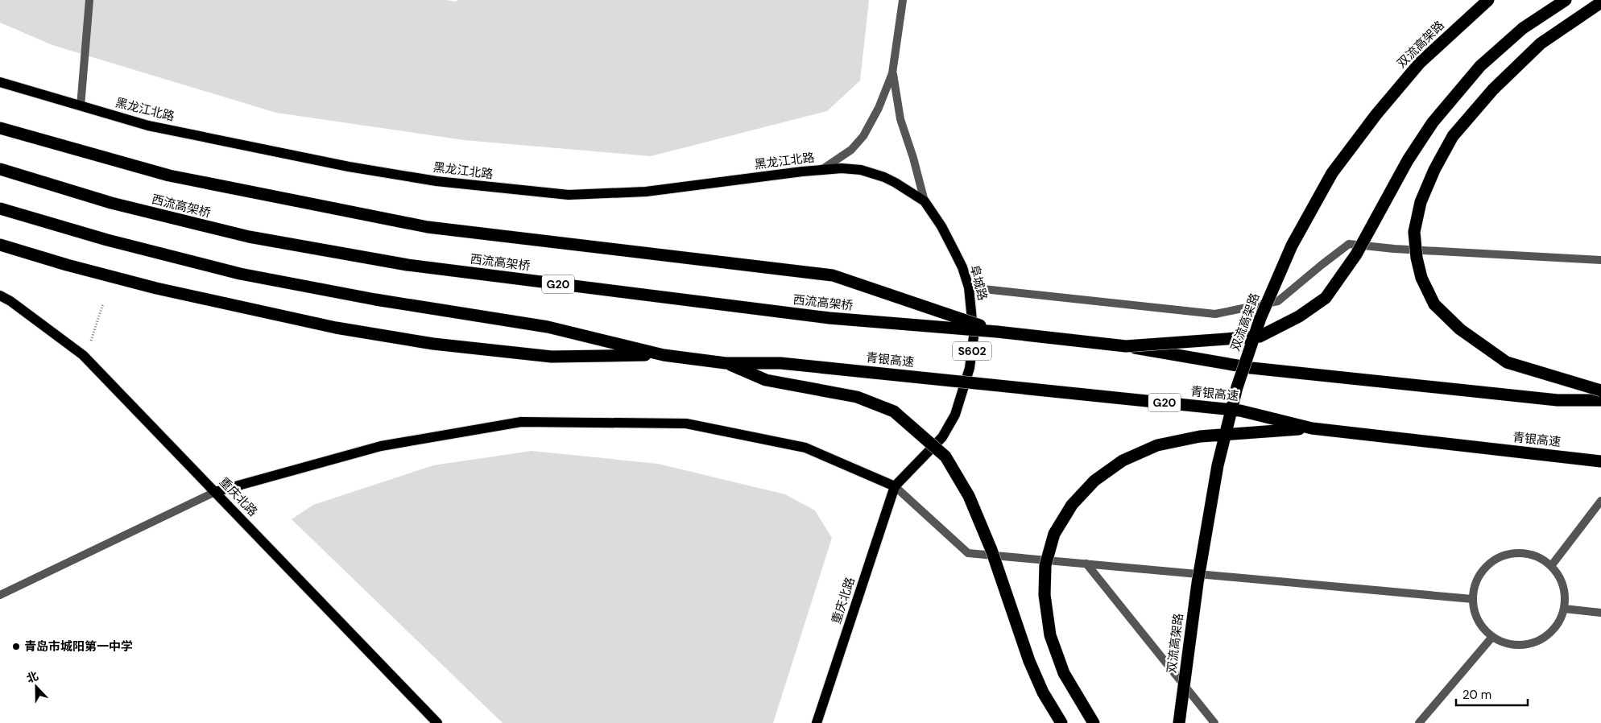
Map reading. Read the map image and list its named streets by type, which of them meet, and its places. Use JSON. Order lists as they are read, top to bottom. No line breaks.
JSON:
{"streets":{"highway":["双流高架路","西流高架桥","G20","青银高速"],"main road":["黑龙江北路","阜城路","S602","重庆北路"]},"crossings":[["黑龙江北路","阜城路"],["西流高架桥","G20"],["阜城路","重庆北路"],["G20","青银高速"]],"places":["青岛市城阳第一中学"],"scale_bar":"20 m","north":"top"}
